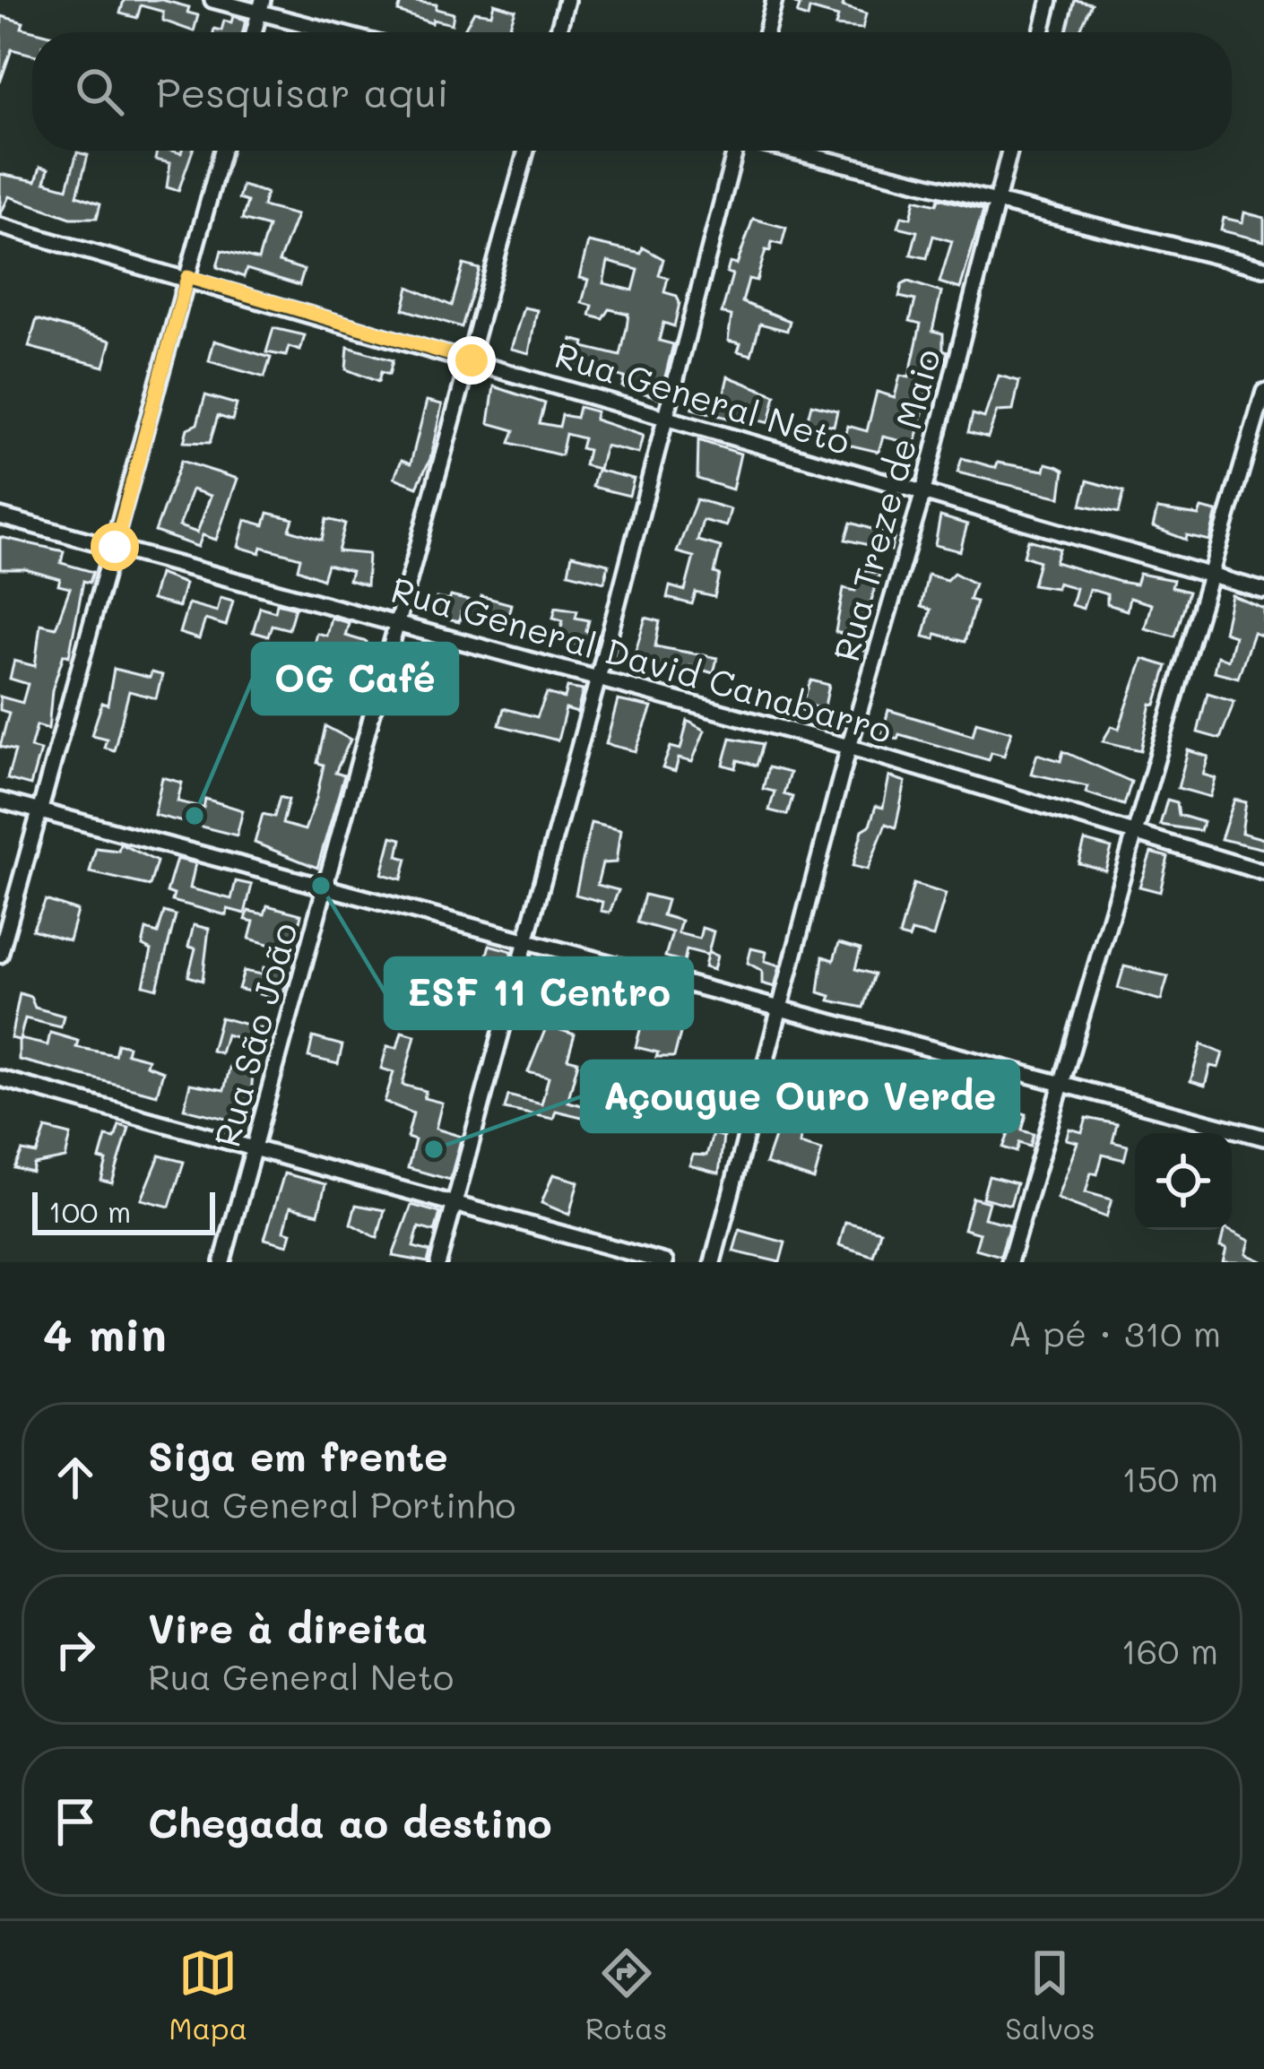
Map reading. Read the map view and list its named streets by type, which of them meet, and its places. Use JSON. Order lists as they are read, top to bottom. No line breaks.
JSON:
{"streets":{"street":["Rua General Neto","Rua Treze de Maio","Rua General David Canabarro","Rua São João"]},"crossings":[["Rua General Neto","Rua Treze de Maio"],["Rua General Neto","Rua São João"],["Rua Treze de Maio","Rua General David Canabarro"],["Rua General David Canabarro","Rua São João"]],"places":["OG Café","ESF 11 Centro","Açougue Ouro Verde"],"scale_bar":"100 m","page":{"search":"Pesquisar aqui","scale":"100 m","heading":["4 min","A pé · 310 m"],"list":[["Siga em frente","Rua General Portinho","150 m"],["Vire à direita","Rua General Neto","160 m"],"Chegada ao destino"],"nav":["Mapa","Rotas","Salvos"]}}
